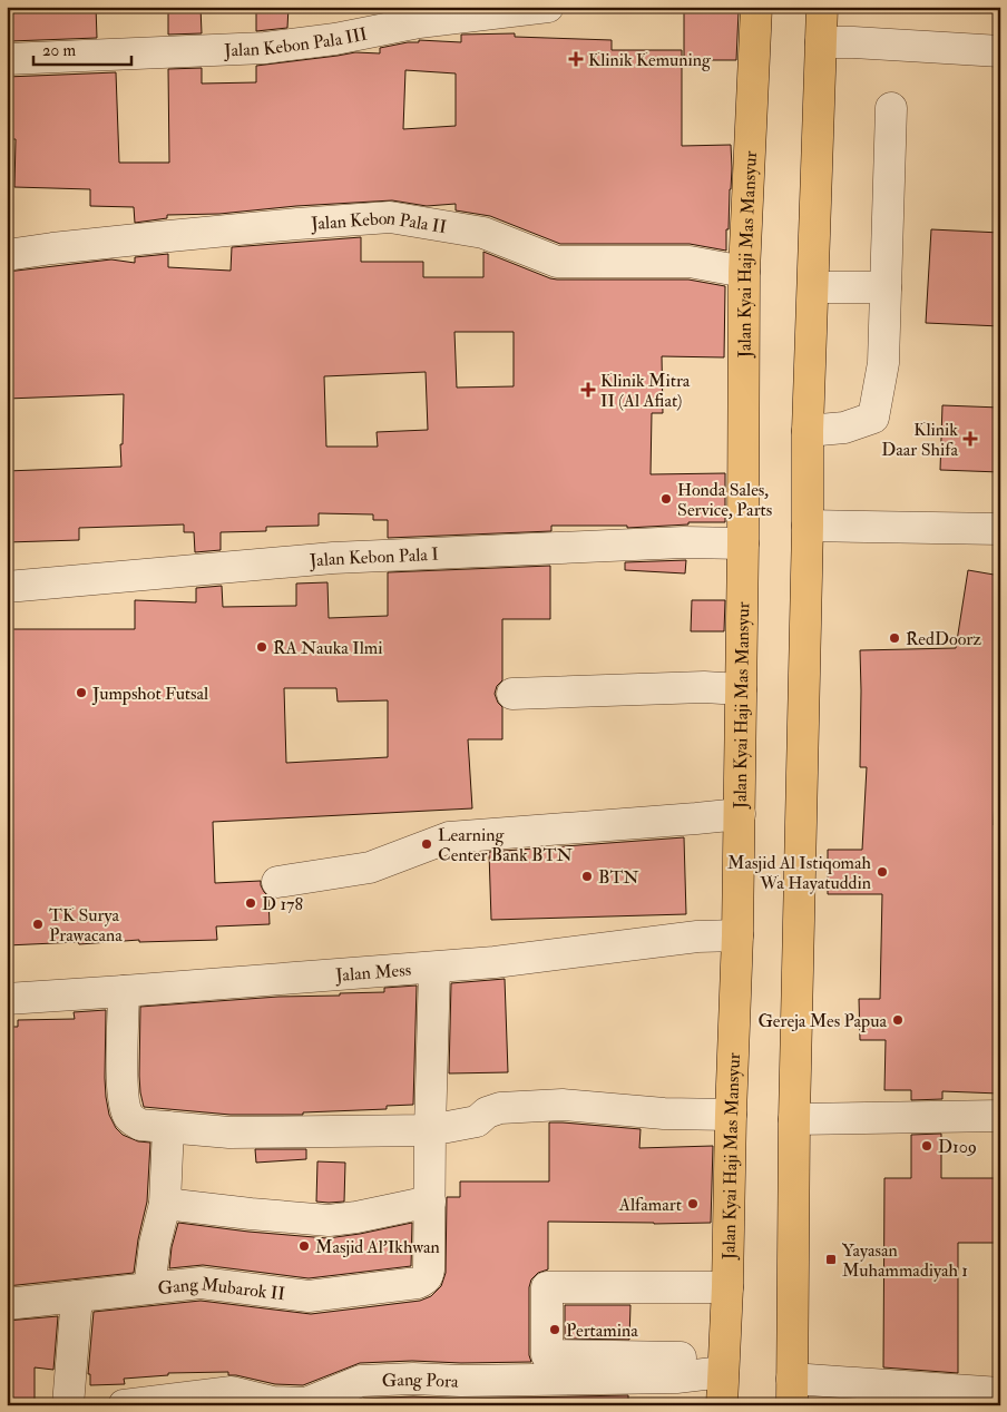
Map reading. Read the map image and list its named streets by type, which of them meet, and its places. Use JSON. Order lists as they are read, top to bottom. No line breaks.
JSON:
{"streets":{"main road":["Jalan Kyai Haji Mas Mansyur"],"street":["Jalan Kebon Pala III","Jalan Kebon Pala II","Jalan Kebon Pala I","Jalan Mess","Gang Mubarok II","Gang Pora"]},"crossings":[["Jalan Kebon Pala II","Jalan Kyai Haji Mas Mansyur"],["Jalan Kyai Haji Mas Mansyur","Jalan Kebon Pala I"],["Jalan Kyai Haji Mas Mansyur","Jalan Mess"],["Jalan Kyai Haji Mas Mansyur","Gang Pora"]],"places":{"health":["Klinik Kemuning","Klinik Mitra II (Al Afiat)","Klinik Daar Shifa"],"other":["Honda Sales, Service, Parts","RedDoorz","RA Nauka Ilmi","Jumpshot Futsal","Learning Center Bank BTN","Masjid Al Istiqomah Wa Hayatuddin","BTN","D 178","TK Surya Prawacana","Gereja Mes Papua","D109","Alfamart","Masjid Al'Ikhwan","Pertamina"],"transit":["Yayasan Muhammadiyah 1"]},"scale_bar":"20 m"}
